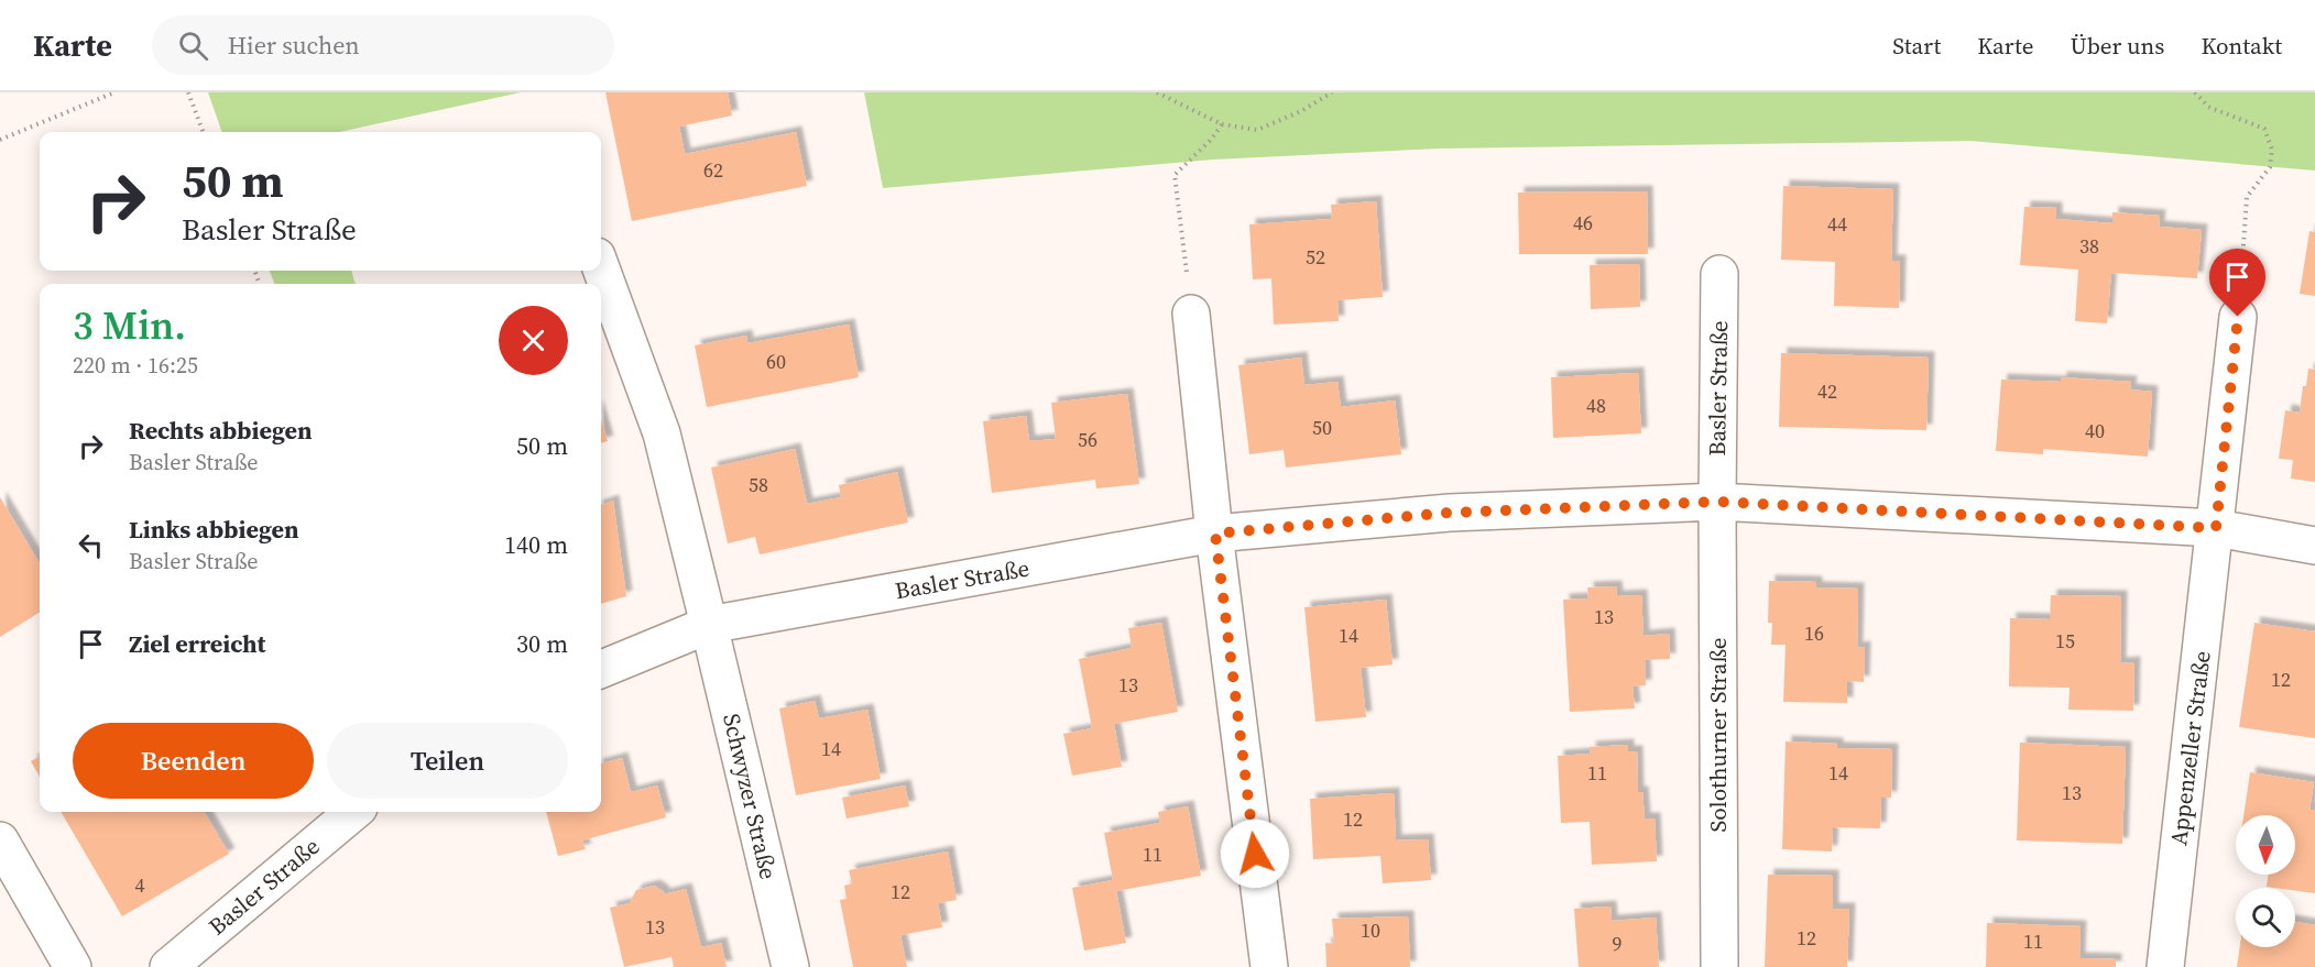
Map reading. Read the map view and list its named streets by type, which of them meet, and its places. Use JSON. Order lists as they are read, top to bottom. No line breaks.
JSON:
{"streets":{"street":["Basler Straße","Solothurner Straße","Appenzeller Straße","Schwyzer Straße"]},"crossings":[["Basler Straße","Solothurner Straße"],["Basler Straße","Appenzeller Straße"],["Basler Straße","Schwyzer Straße"]],"house_numbers":["62","46","44","38","52","60","42","48","50","40","56","58","13","16","14","15","12","13","14","11","14","13","12","11","4","12","13","10","12","11","9"],"north":"bottom","page":{"header":"Karte","search":"Hier suchen","nav":["Start","Karte","Über uns","Kontakt"],"turn":["50 m","Basler Straße"],"heading":["3 Min.","220 m · 16:25"],"list":[{"name":"Rechts abbiegen","note":"Basler Straße","value":"50 m"},{"name":"Links abbiegen","note":"Basler Straße","value":"140 m"},{"name":"Ziel erreicht","value":"30 m"}],"buttons":["Beenden","Teilen"]}}
